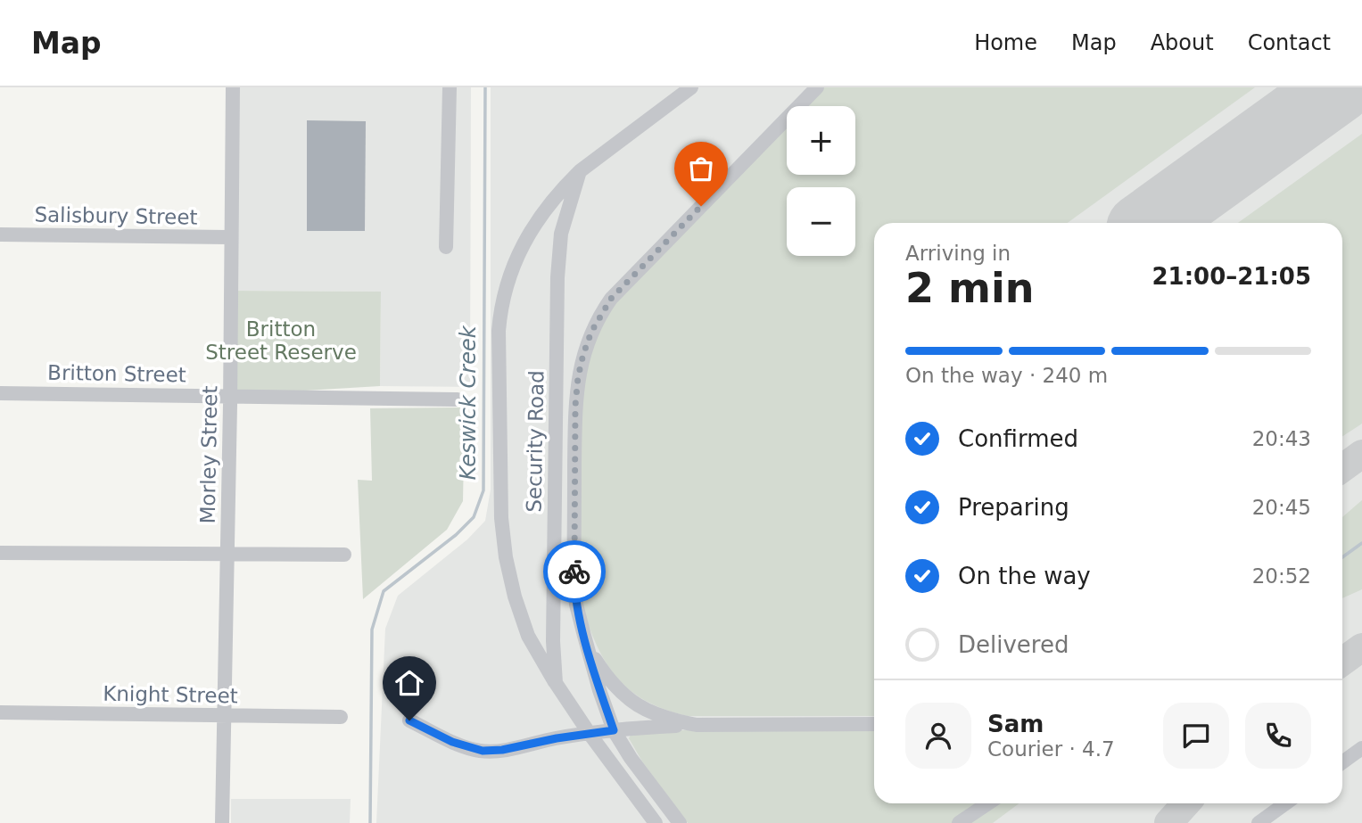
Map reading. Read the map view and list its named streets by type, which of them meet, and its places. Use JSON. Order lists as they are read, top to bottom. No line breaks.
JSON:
{"streets":{"street":["Salisbury Street","Britton Street","Security Road","Morley Street","Knight Street"]},"crossings":[["Salisbury Street","Morley Street"],["Britton Street","Morley Street"],["Morley Street","Knight Street"]],"water":["Keswick Creek"],"parks":["Britton Street Reserve"],"page":{"header":"Map","nav":["Home","Map","About","Contact"],"map_buttons":["+","−"],"heading":["2 min","Arriving in","21:00–21:05"],"panel":["Sam","Courier · 4.7"],"bar":"On the way · 240 m","list":[["Confirmed","20:43"],["Preparing","20:45"],["On the way","20:52"],"Delivered"]}}
